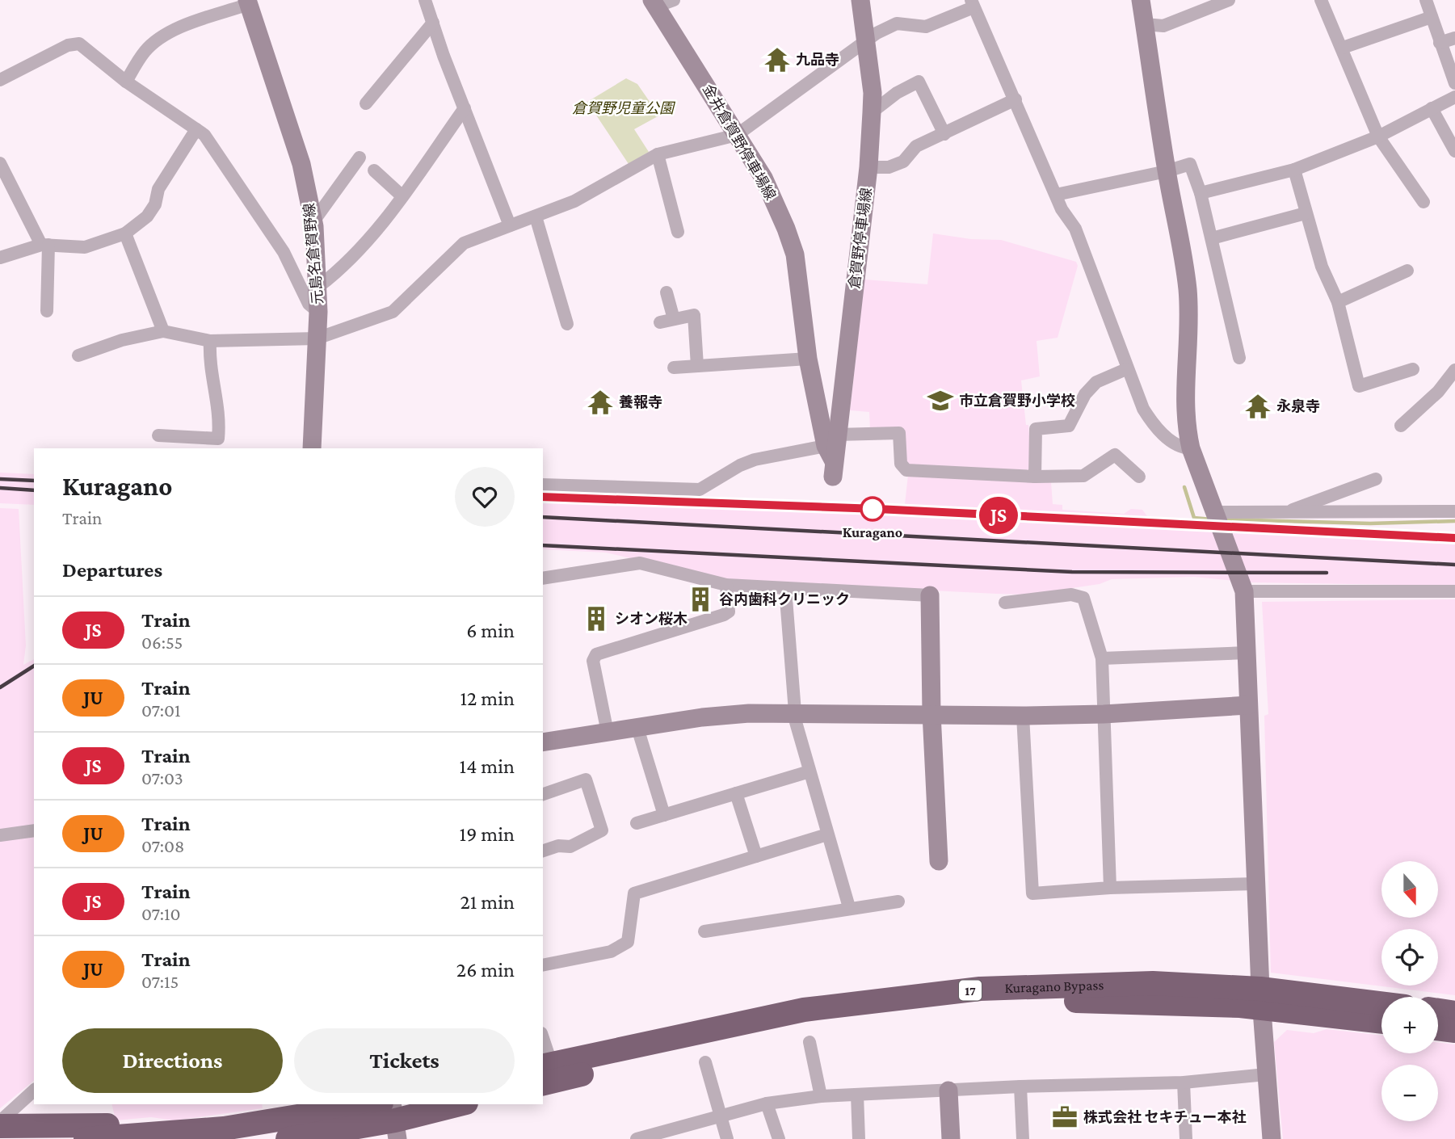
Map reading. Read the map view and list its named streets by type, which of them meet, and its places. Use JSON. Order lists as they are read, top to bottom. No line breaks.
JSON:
{"streets":{"highway":["Kuragano Bypass","17"],"street":["金井倉賀野停車場線","倉賀野停車場線","元島名倉賀野線"]},"crossings":[["金井倉賀野停車場線","倉賀野停車場線"]],"parks":["倉賀野児童公園"],"places":{"temple":["九品寺","養報寺","永泉寺"],"school or university":["市立倉賀野小学校"],"other":["Kuragano"],"building":["谷内歯科クリニック","シオン桜木"],"office":["株式会社 セキチュー本社"]},"north":"bottom","page":{"on_map":"JS","heading":[["Kuragano","Train"],"Departures"],"list":[{"mark":"JS","name":"Train","note":"06:55","value":"6 min"},{"mark":"JU","name":"Train","note":"07:01","value":"12 min"},{"mark":"JS","name":"Train","note":"07:03","value":"14 min"},{"mark":"JU","name":"Train","note":"07:08","value":"19 min"},{"mark":"JS","name":"Train","note":"07:10","value":"21 min"},{"mark":"JU","name":"Train","note":"07:15","value":"26 min"}],"map_buttons":["+","−"],"buttons":["Directions","Tickets"]}}
